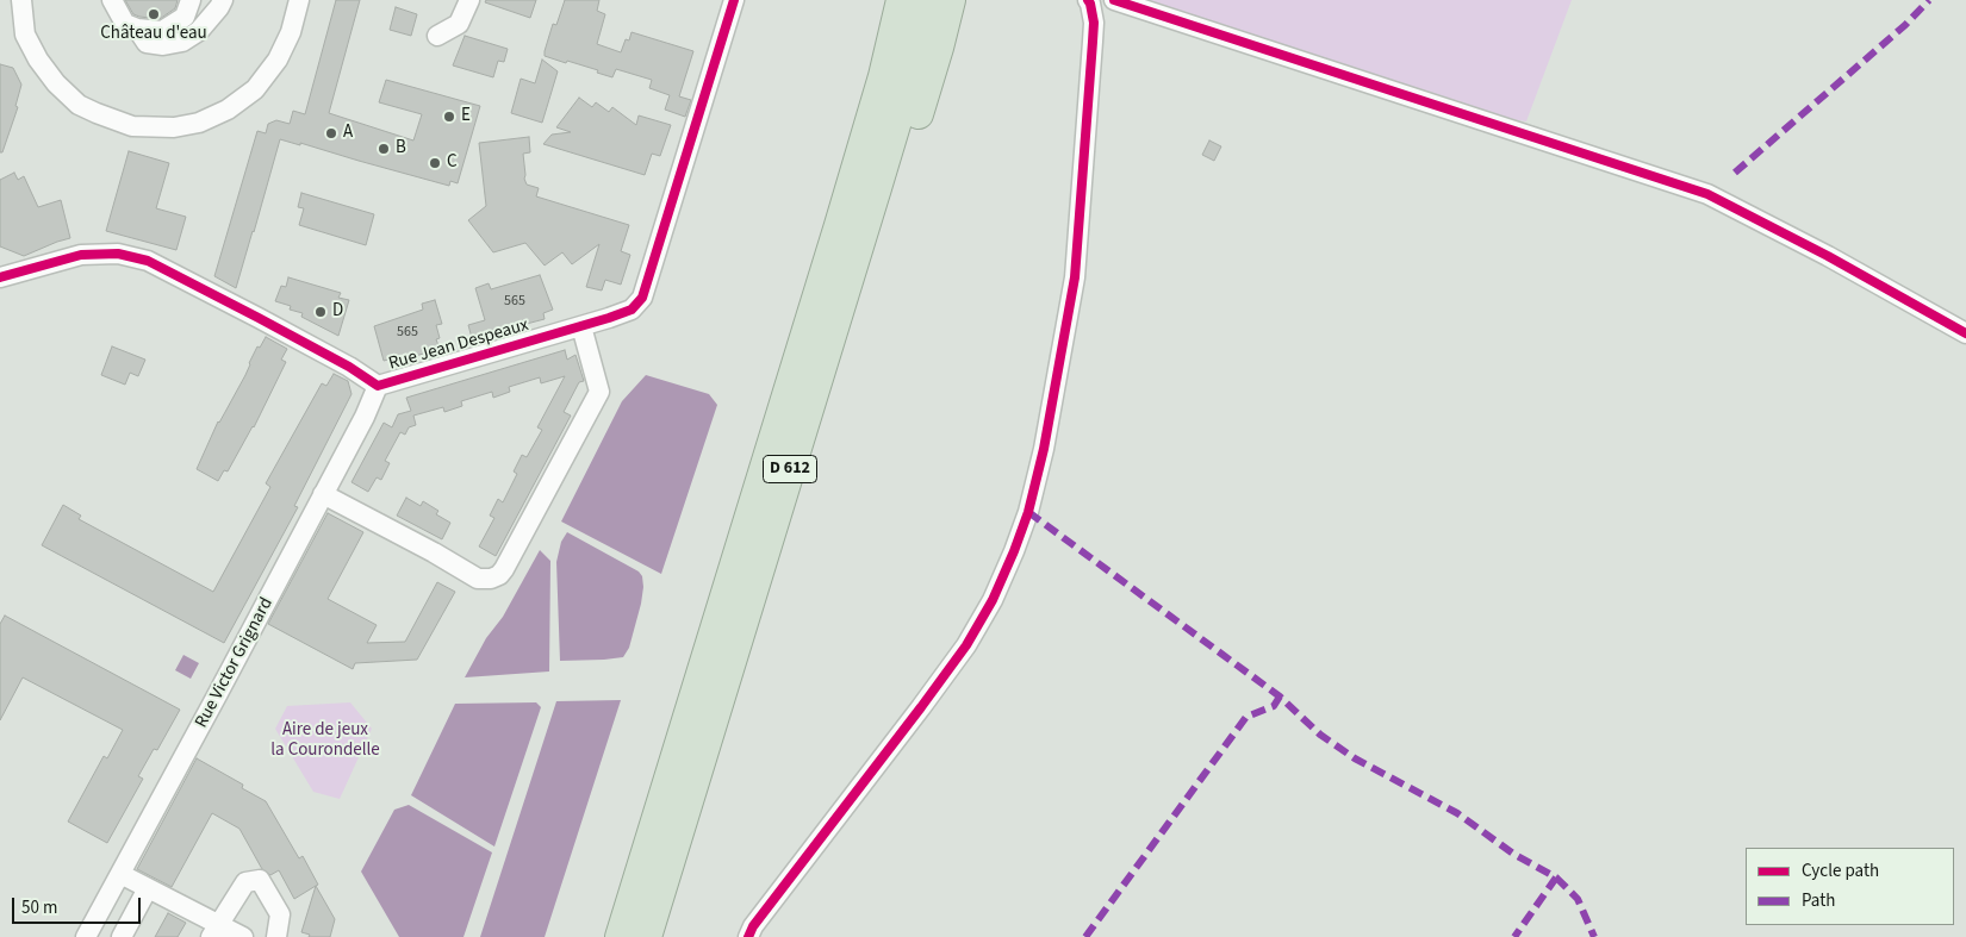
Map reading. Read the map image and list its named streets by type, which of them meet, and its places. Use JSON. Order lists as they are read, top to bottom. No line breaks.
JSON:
{"streets":{"highway":["D 612"],"street":["Rue Jean Despeaux","Rue Victor Grignard"]},"crossings":[["Rue Jean Despeaux","Rue Victor Grignard"]],"parks":["Aire de jeux la Courondelle"],"places":["Château d'eau","E","A","B","C","D"],"house_numbers":["565","565"],"legend":["Cycle path","Path"],"scale_bar":"50 m"}
